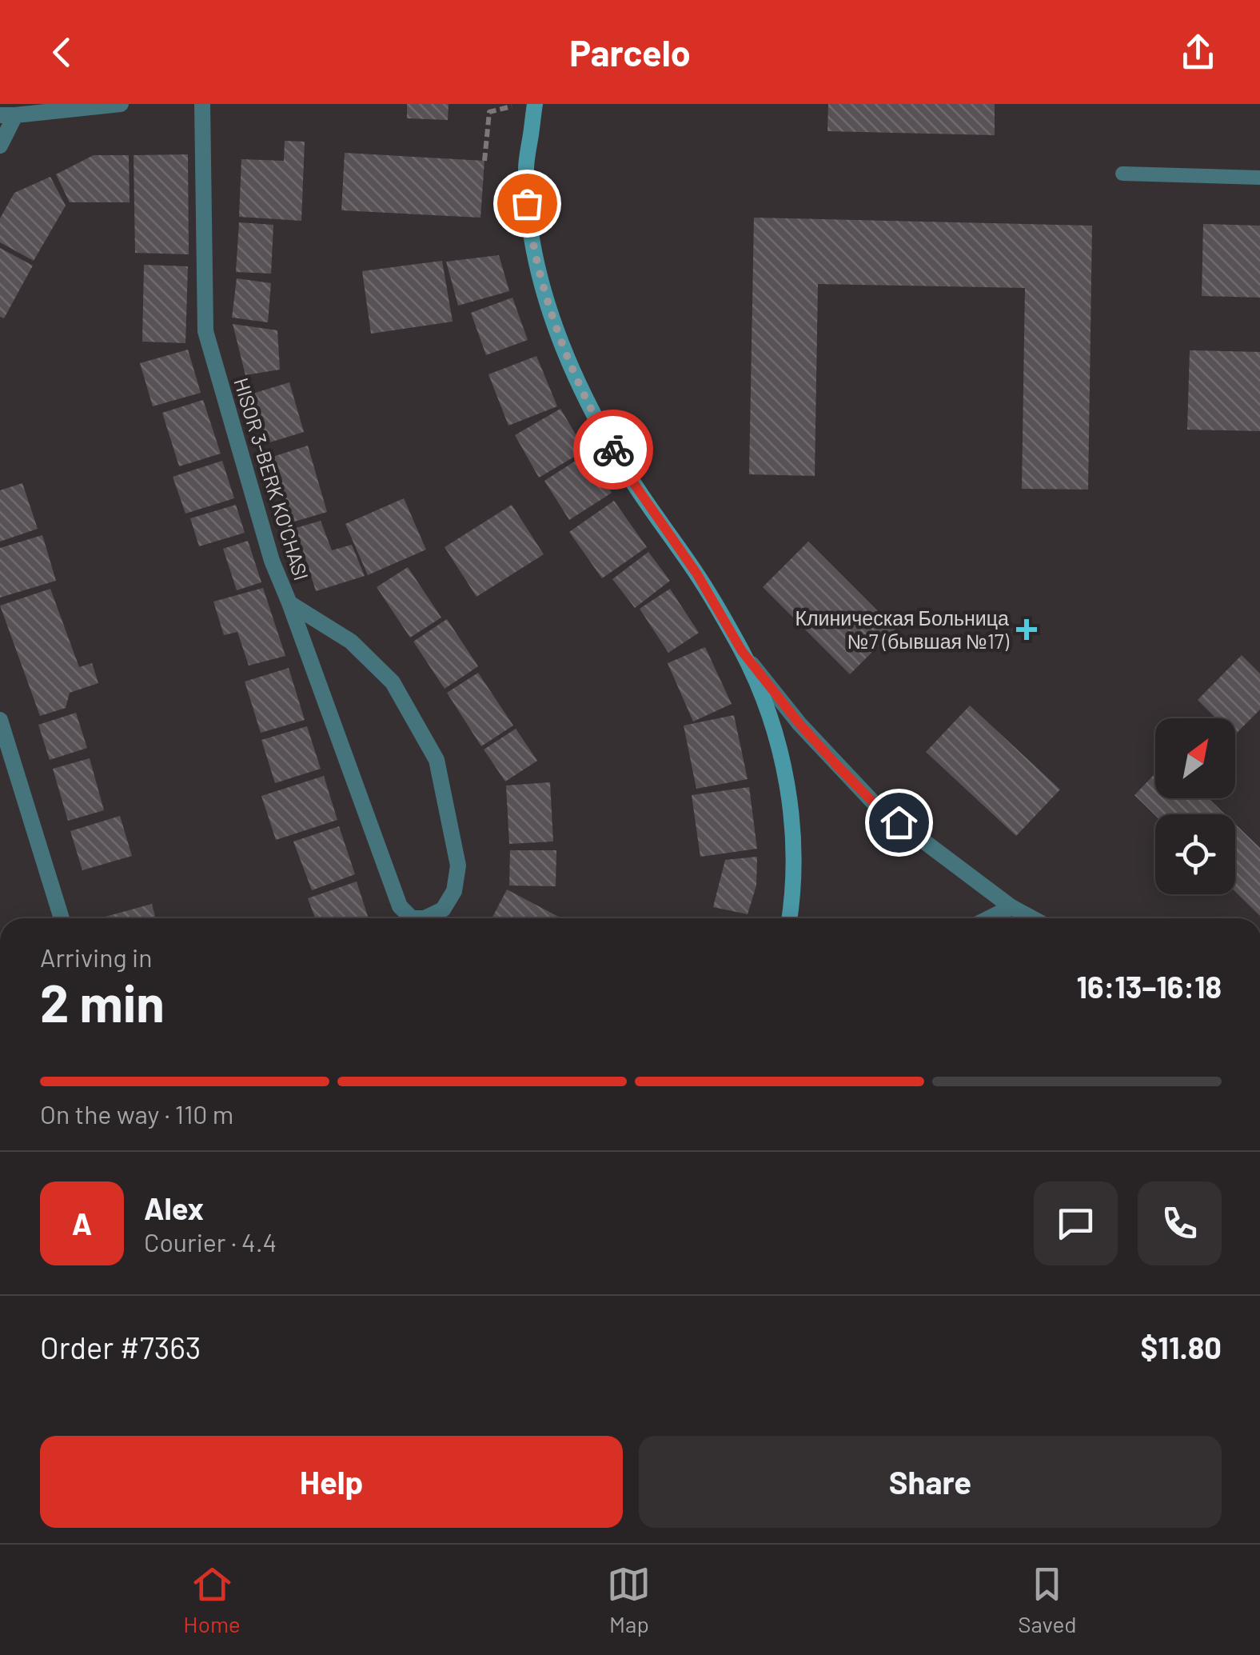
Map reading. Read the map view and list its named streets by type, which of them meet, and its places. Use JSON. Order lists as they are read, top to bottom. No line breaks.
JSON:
{"streets":{"street":["HISOR 3-BERK KO'CHASI"]},"places":{"health":["Клиническая Больница №7 (бывшая №17)"]},"north":"top right","page":{"header":"Parcelo","heading":["2 min","Arriving in","16:13–16:18"],"panel":["Alex","Courier · 4.4","Order #7363","$11.80"],"bar":"On the way · 110 m","round":"A","buttons":["Help","Share"],"tabs":["Home","Map","Saved"]}}
